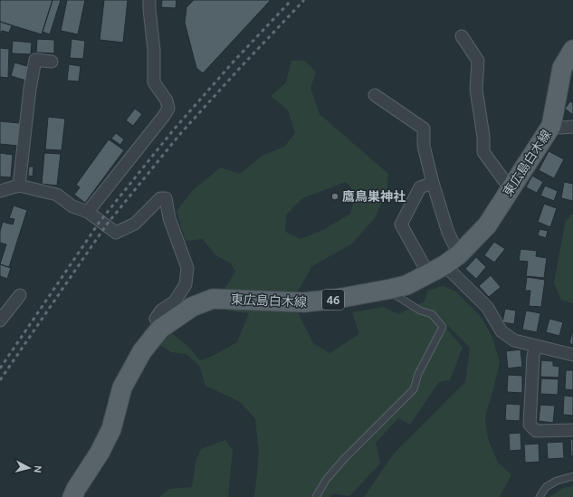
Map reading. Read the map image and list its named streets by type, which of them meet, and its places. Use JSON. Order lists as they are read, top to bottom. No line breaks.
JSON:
{"streets":{"main road":["東広島白木線","46"]},"places":["鷹鳥巣神社"],"north":"right"}
